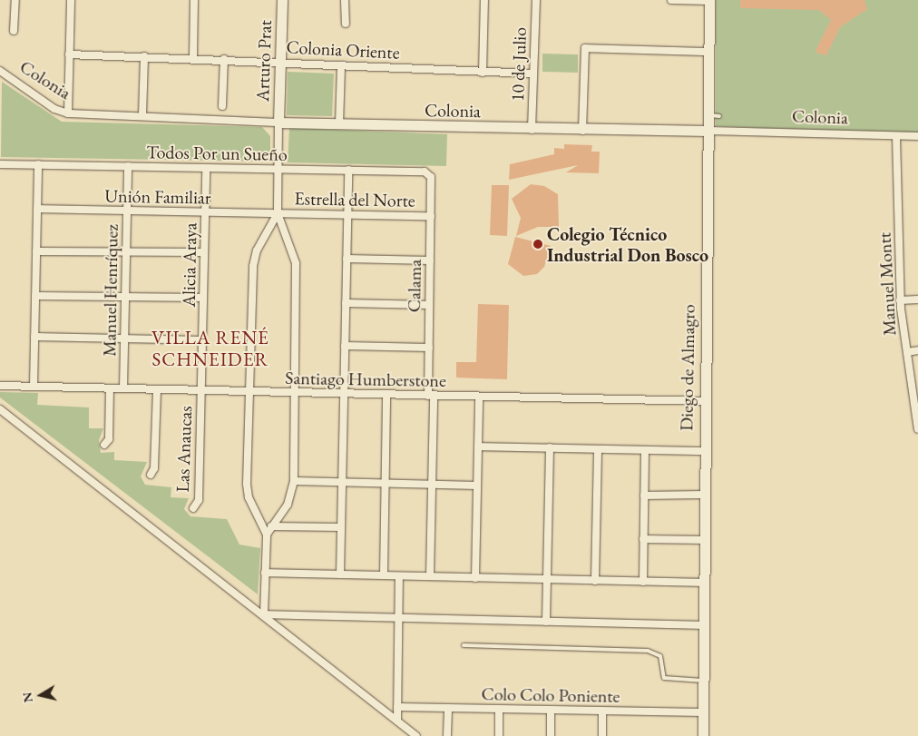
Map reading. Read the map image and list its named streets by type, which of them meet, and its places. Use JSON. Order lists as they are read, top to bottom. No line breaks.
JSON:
{"streets":{"street":["Colonia Oriente","Arturo Prat","10 de Julio","Colonia","Todos Por un Sueño","Unión Familiar","Estrella del Norte","Alicia Araya","Manuel Montt","Calama","Manuel Henríquez","Diego de Almagro","Santiago Humberstone","Las Anaucas","Colo Colo Poniente"]},"crossings":[["Colonia Oriente","Arturo Prat"],["Colonia Oriente","10 de Julio"],["Arturo Prat","Colonia"],["10 de Julio","Colonia"],["Colonia","Manuel Montt"],["Colonia","Diego de Almagro"],["Todos Por un Sueño","Alicia Araya"],["Todos Por un Sueño","Calama"],["Todos Por un Sueño","Manuel Henríquez"],["Unión Familiar","Estrella del Norte"],["Unión Familiar","Alicia Araya"],["Unión Familiar","Manuel Henríquez"],["Estrella del Norte","Calama"],["Alicia Araya","Santiago Humberstone"],["Alicia Araya","Las Anaucas"],["Calama","Santiago Humberstone"],["Manuel Henríquez","Santiago Humberstone"],["Diego de Almagro","Santiago Humberstone"],["Diego de Almagro","Colo Colo Poniente"],["Santiago Humberstone","Las Anaucas"]],"districts":["VILLA RENÉ SCHNEIDER"],"places":["Colegio Técnico Industrial Don Bosco"],"north":"left"}
